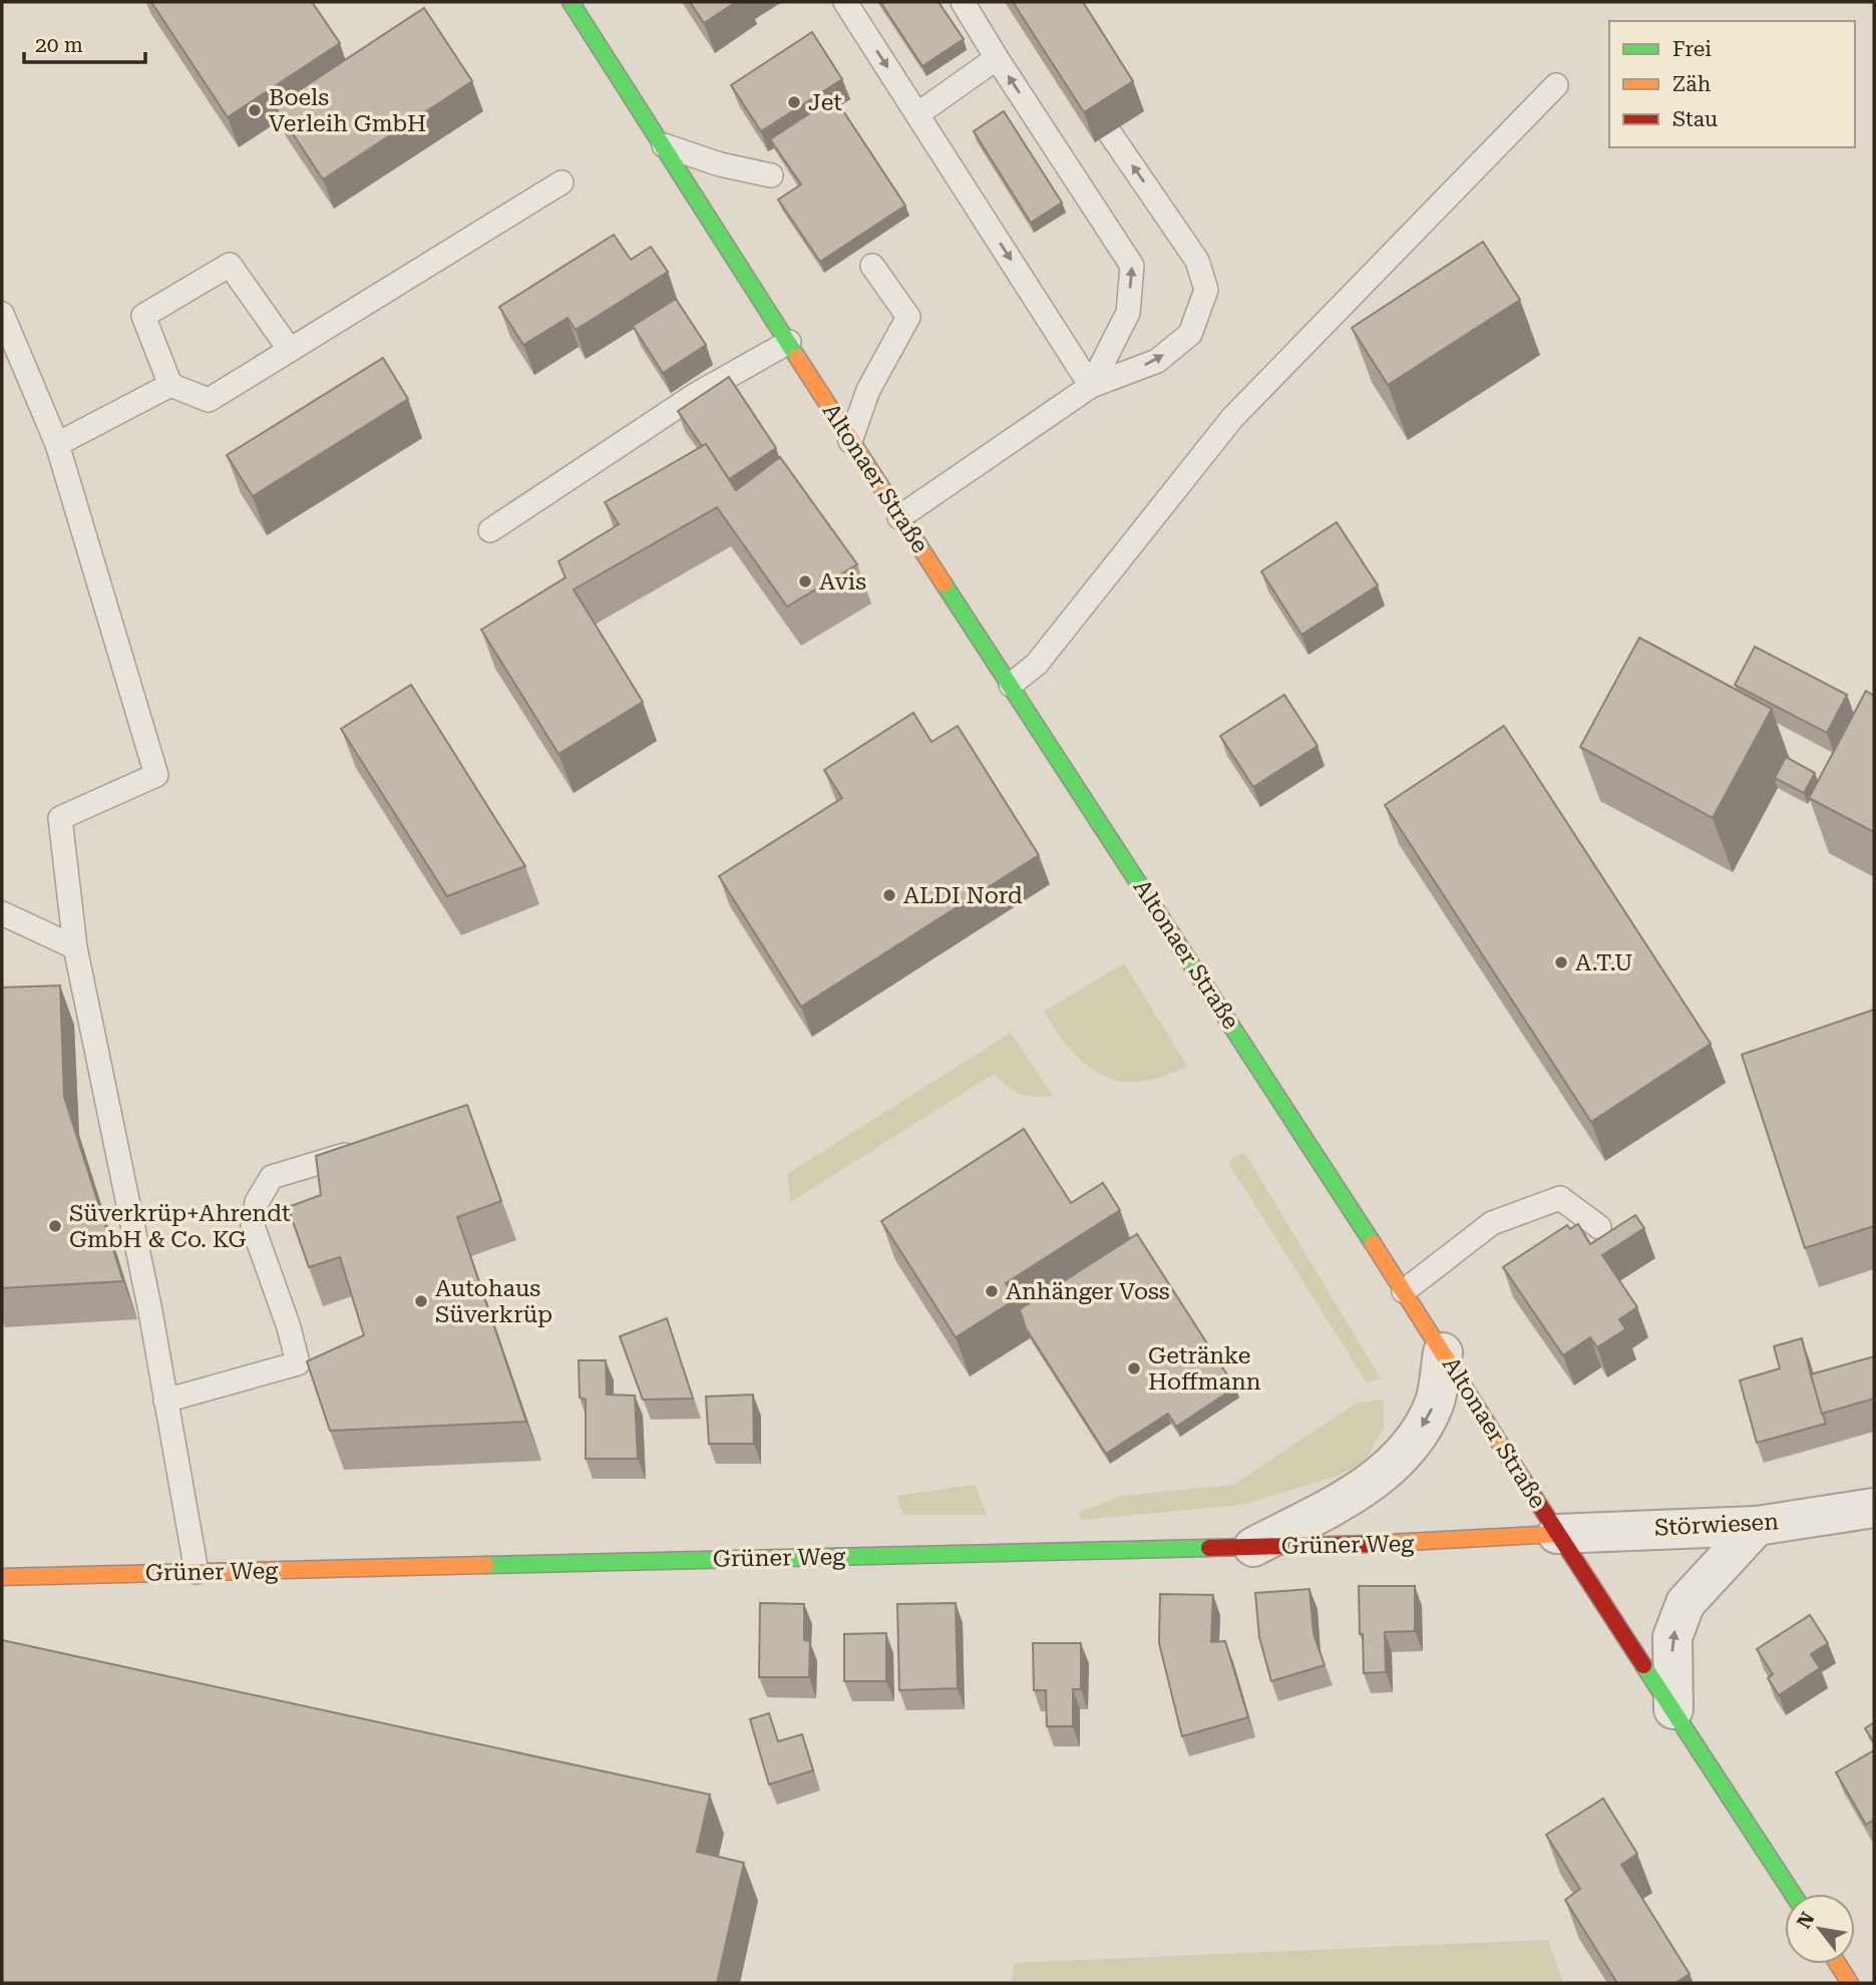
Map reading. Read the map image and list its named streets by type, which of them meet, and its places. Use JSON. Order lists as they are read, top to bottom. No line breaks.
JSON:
{"streets":{"main road":["Altonaer Straße","Grüner Weg"],"street":["Störwiesen"]},"crossings":[["Altonaer Straße","Störwiesen"],["Altonaer Straße","Grüner Weg"],["Störwiesen","Grüner Weg"]],"places":["Jet","Boels Verleih GmbH","Avis","ALDI Nord","A.T.U","Süverkrüp+Ahrendt GmbH & Co. KG","Anhänger Voss","Autohaus Süverkrüp","Getränke Hoffmann"],"legend":["Frei","Zäh","Stau"],"scale_bar":"20 m","north":"top left"}
